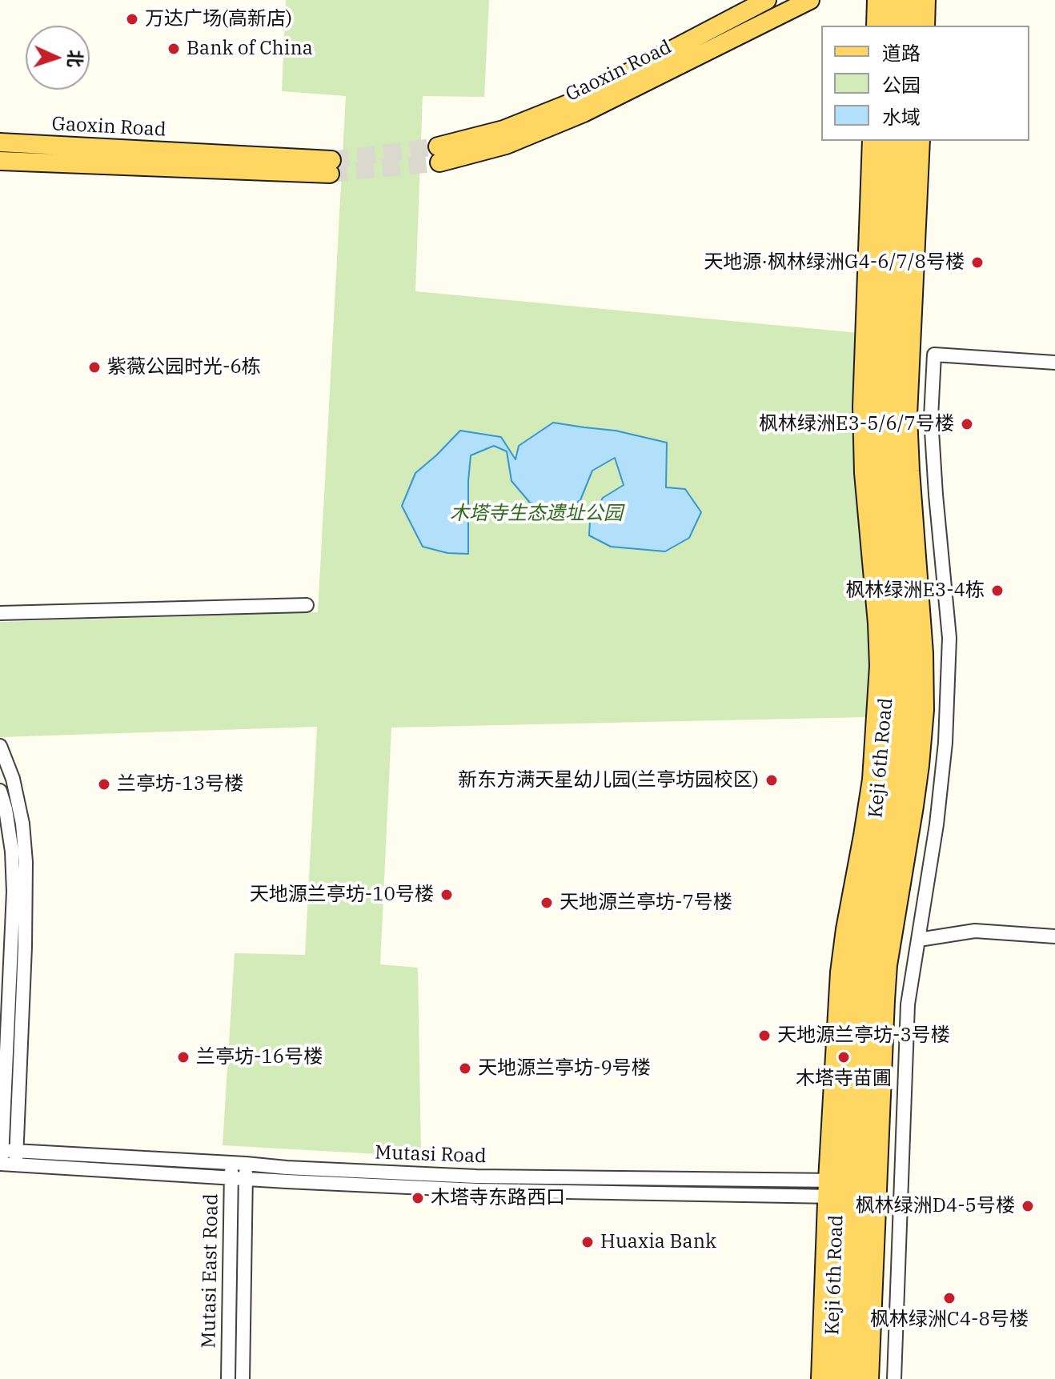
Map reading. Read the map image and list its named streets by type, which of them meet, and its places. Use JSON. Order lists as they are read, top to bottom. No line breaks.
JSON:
{"streets":{"main road":["Gaoxin Road","Keji 6th Road"],"street":["Mutasi Road","Mutasi East Road"]},"crossings":[["Keji 6th Road","Mutasi Road"],["Mutasi Road","Mutasi East Road"]],"parks":["木塔寺生态遗址公园"],"places":["万达广场(高新店)","Bank of China","天地源·枫林绿洲G4-6/7/8号楼","紫薇公园时光-6栋","枫林绿洲E3-5/6/7号楼","枫林绿洲E3-4栋","新东方满天星幼儿园(兰亭坊园校区)","兰亭坊-13号楼","天地源兰亭坊-10号楼","天地源兰亭坊-7号楼","天地源兰亭坊-3号楼","兰亭坊-16号楼","木塔寺苗圃","天地源兰亭坊-9号楼","木塔寺东路西口","枫林绿洲D4-5号楼","Huaxia Bank","枫林绿洲C4-8号楼"],"legend":["道路","公园","水域"],"north":"right"}
